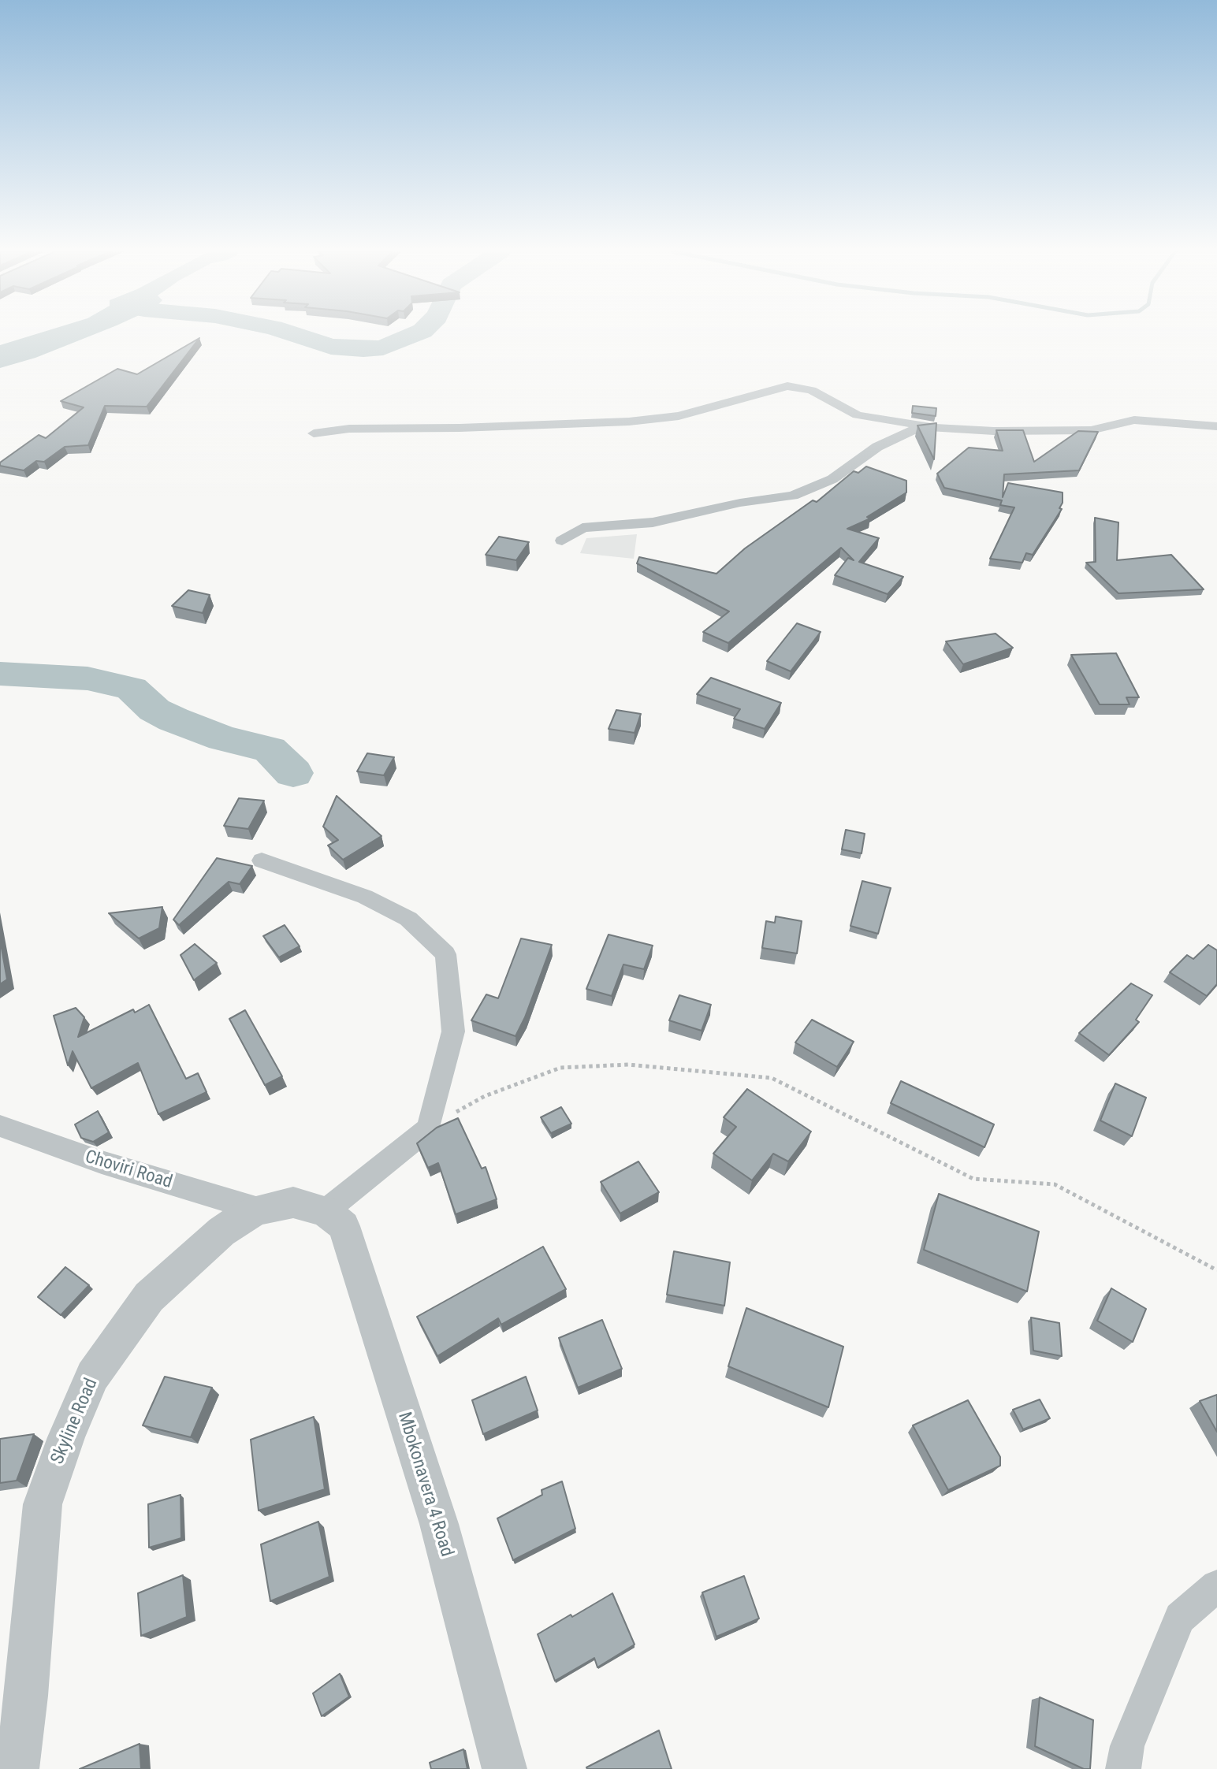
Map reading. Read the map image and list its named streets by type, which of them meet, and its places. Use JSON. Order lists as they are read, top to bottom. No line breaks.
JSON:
{"streets":{"street":["Choviri Road","Skyline Road","Mbokonavera 4 Road"]},"crossings":[["Choviri Road","Skyline Road"],["Skyline Road","Mbokonavera 4 Road"]]}
